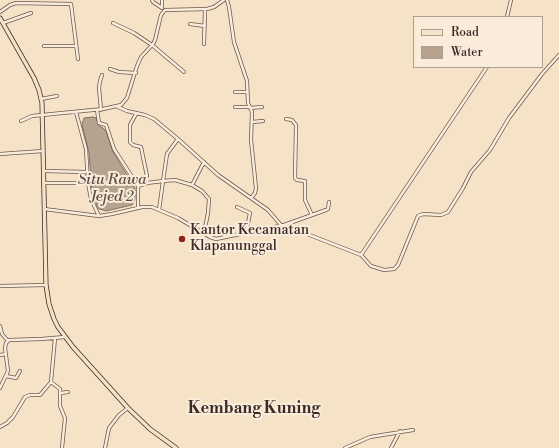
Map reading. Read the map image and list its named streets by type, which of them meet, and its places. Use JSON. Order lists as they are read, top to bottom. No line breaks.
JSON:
{"districts":["Kembang Kuning"],"water":["Situ Rawa Jejed 2"],"places":["Kantor Kecamatan Klapanunggal"],"legend":["Road","Water"]}
